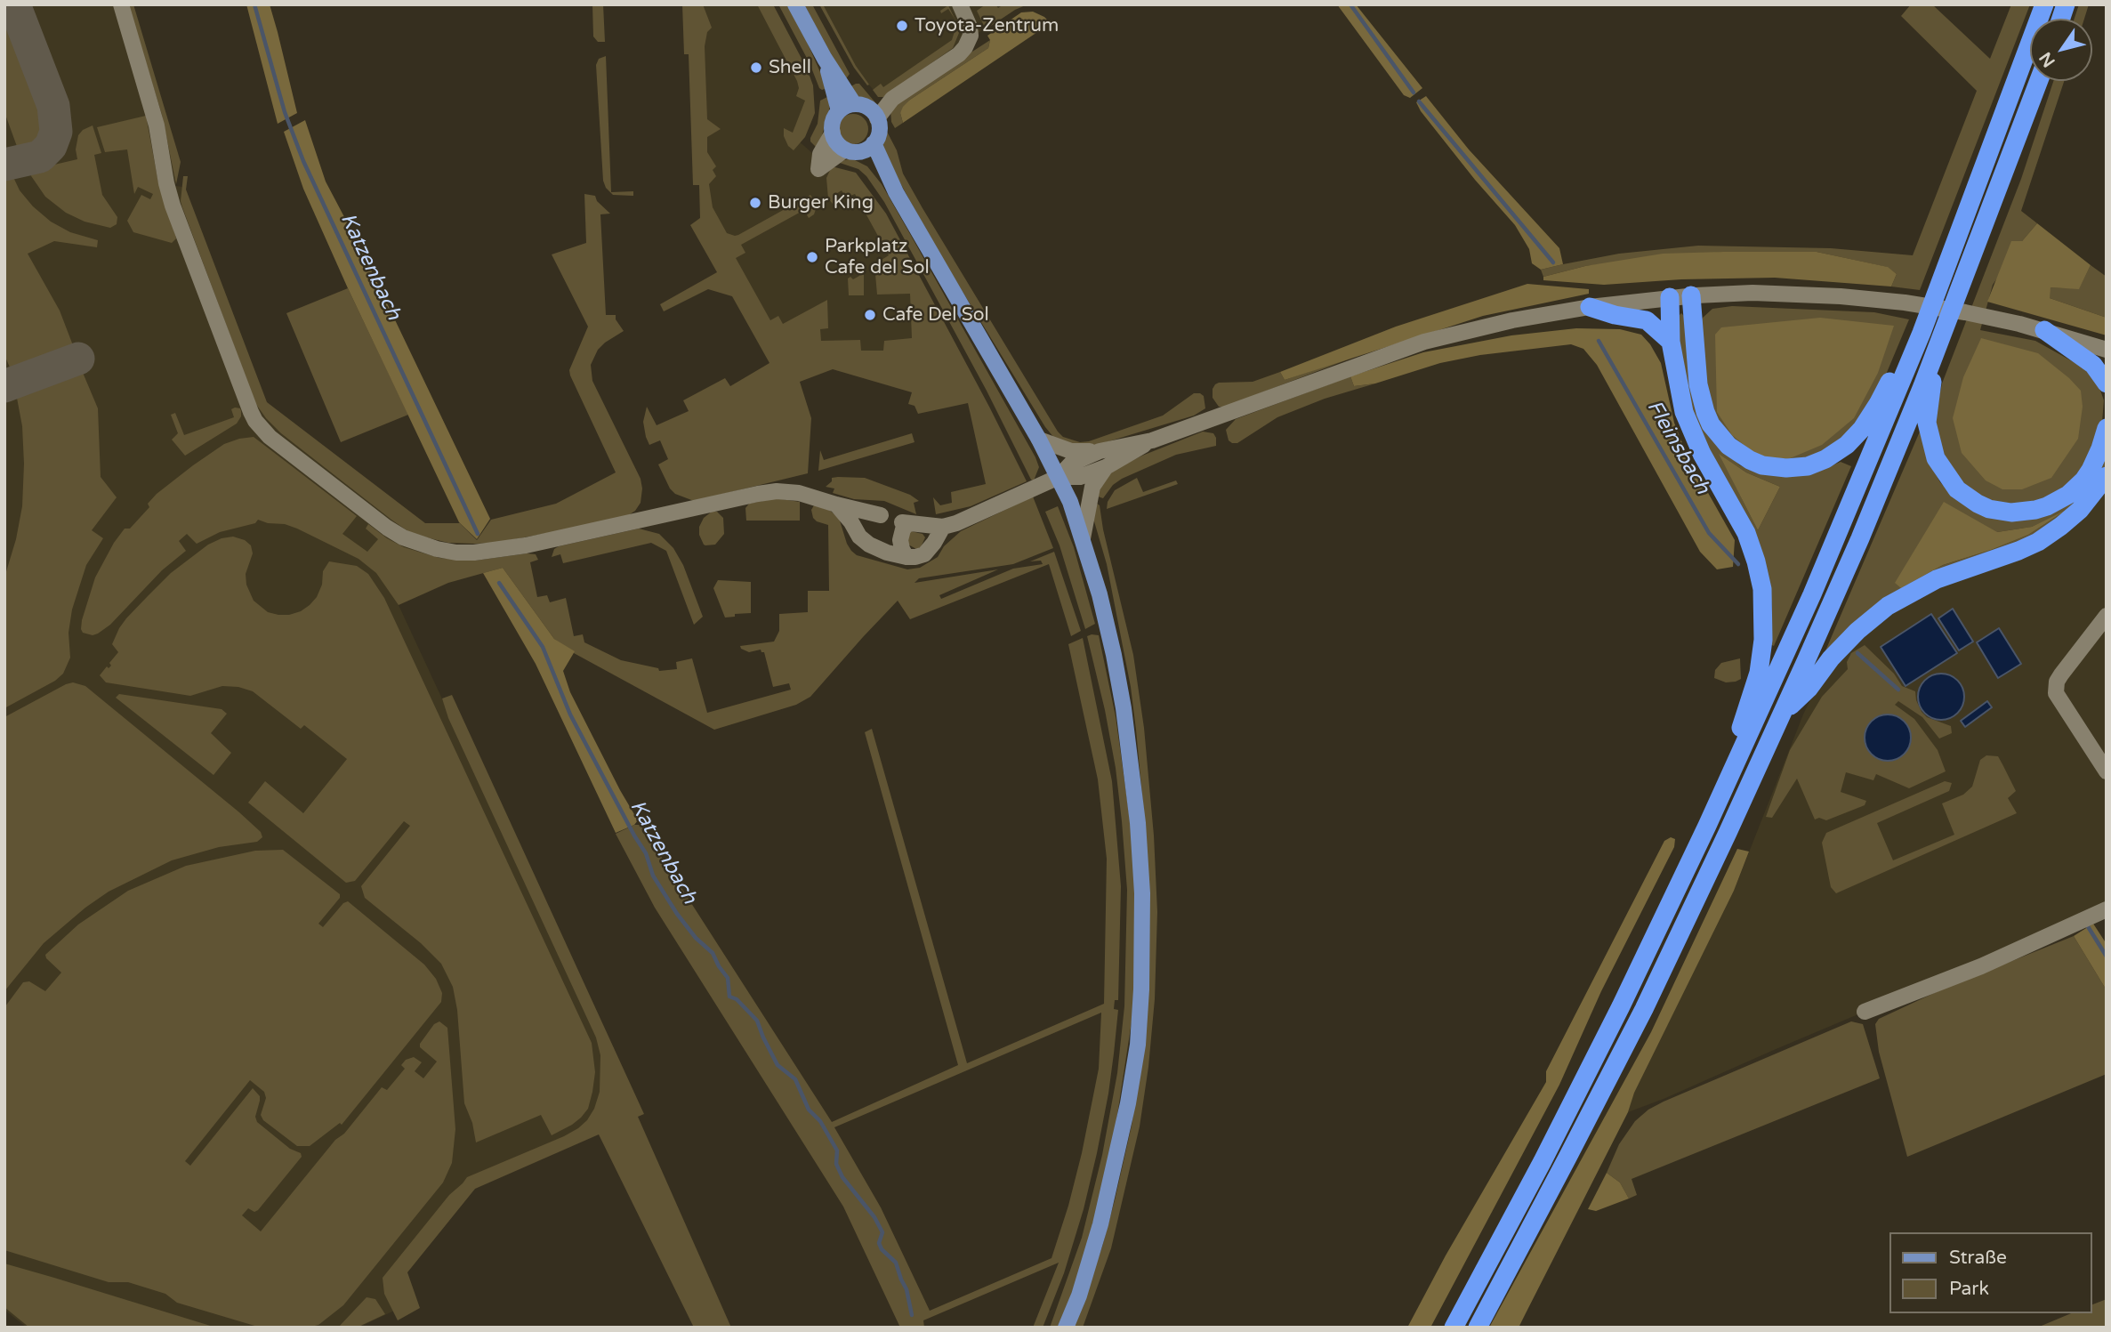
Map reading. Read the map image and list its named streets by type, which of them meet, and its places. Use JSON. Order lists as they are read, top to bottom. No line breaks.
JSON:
{"water":["Katzenbach","Fleinsbach"],"places":["Toyota-Zentrum","Shell","Burger King","Parkplatz Cafe del Sol","Cafe Del Sol"],"legend":["Straße","Park"],"north":"bottom left"}
